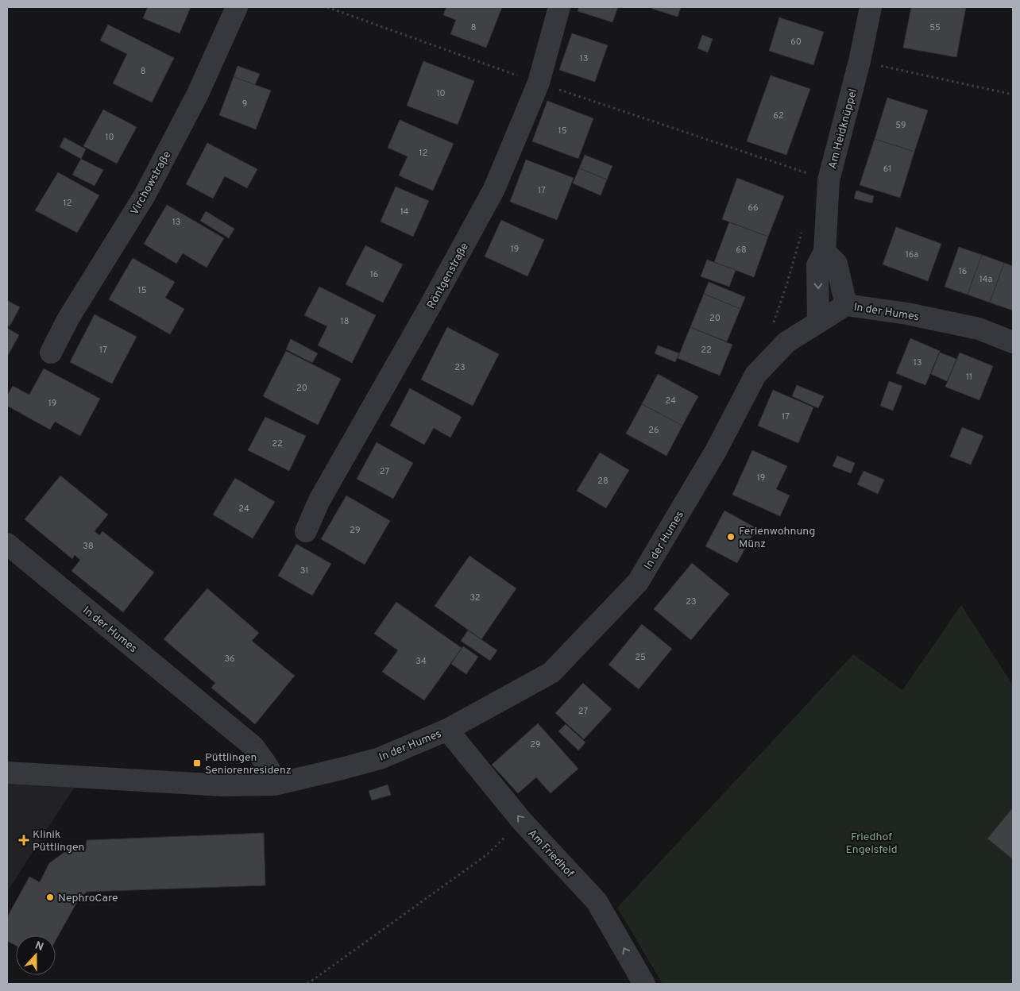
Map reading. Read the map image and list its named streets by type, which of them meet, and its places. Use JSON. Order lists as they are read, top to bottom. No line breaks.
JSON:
{"streets":{"street":["Am Heidknüppel","Virchowstraße","Röntgenstraße","In der Humes","Am Friedhof"]},"crossings":[["Am Heidknüppel","In der Humes"],["In der Humes","Am Friedhof"]],"one_way":["Am Friedhof"],"parks":["Friedhof Engelsfeld"],"places":{"other":["Ferienwohnung Münz","NephroCare"],"transit":["Püttlingen Seniorenresidenz"],"health":["Klinik Püttlingen"]},"house_numbers":["8","55","60","13","8","10","9","62","59","15","10","12","61","17","12","66","14","13","19","68","16a","16","16","14a","15","20","18","17","22","13","23","11","20","24","19","17","26","22","27","19","28","24","29","38","31","32","23","25","36","34","27","29"],"north":"top"}
